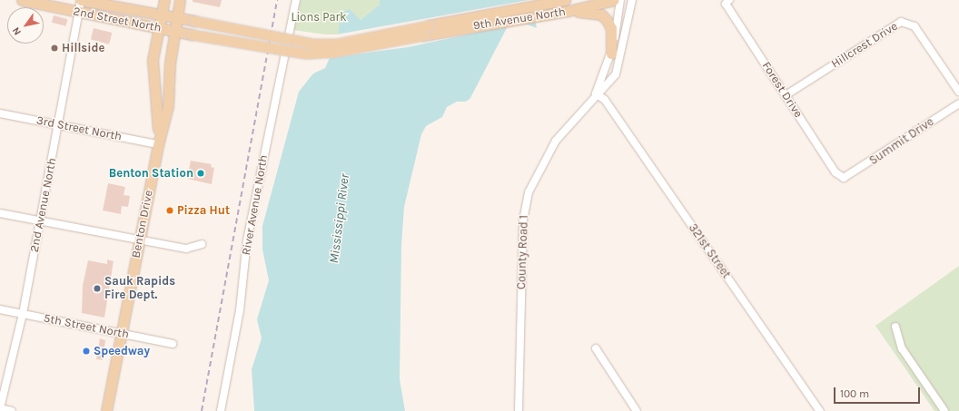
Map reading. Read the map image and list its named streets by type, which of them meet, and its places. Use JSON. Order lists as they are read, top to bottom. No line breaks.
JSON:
{"streets":{"main road":["9th Avenue North","2nd Street North","Benton Drive"],"street":["Hillcrest Drive","Forest Drive","3rd Street North","Summit Drive","2nd Avenue North","River Avenue North","321st Street","County Road 1","5th Street North"]},"crossings":[["9th Avenue North","2nd Street North"],["9th Avenue North","2nd Avenue North"],["9th Avenue North","Benton Drive"],["2nd Street North","2nd Avenue North"],["2nd Street North","Benton Drive"],["Hillcrest Drive","Forest Drive"],["Forest Drive","Summit Drive"],["3rd Street North","2nd Avenue North"],["3rd Street North","Benton Drive"],["2nd Avenue North","5th Street North"],["Benton Drive","5th Street North"],["321st Street","County Road 1"]],"water":["Mississippi River"],"parks":["Lions Park"],"places":["Hillside","Benton Station","Pizza Hut","Sauk Rapids Fire Dept.","Speedway"],"scale_bar":"100 m","north":"bottom left"}
